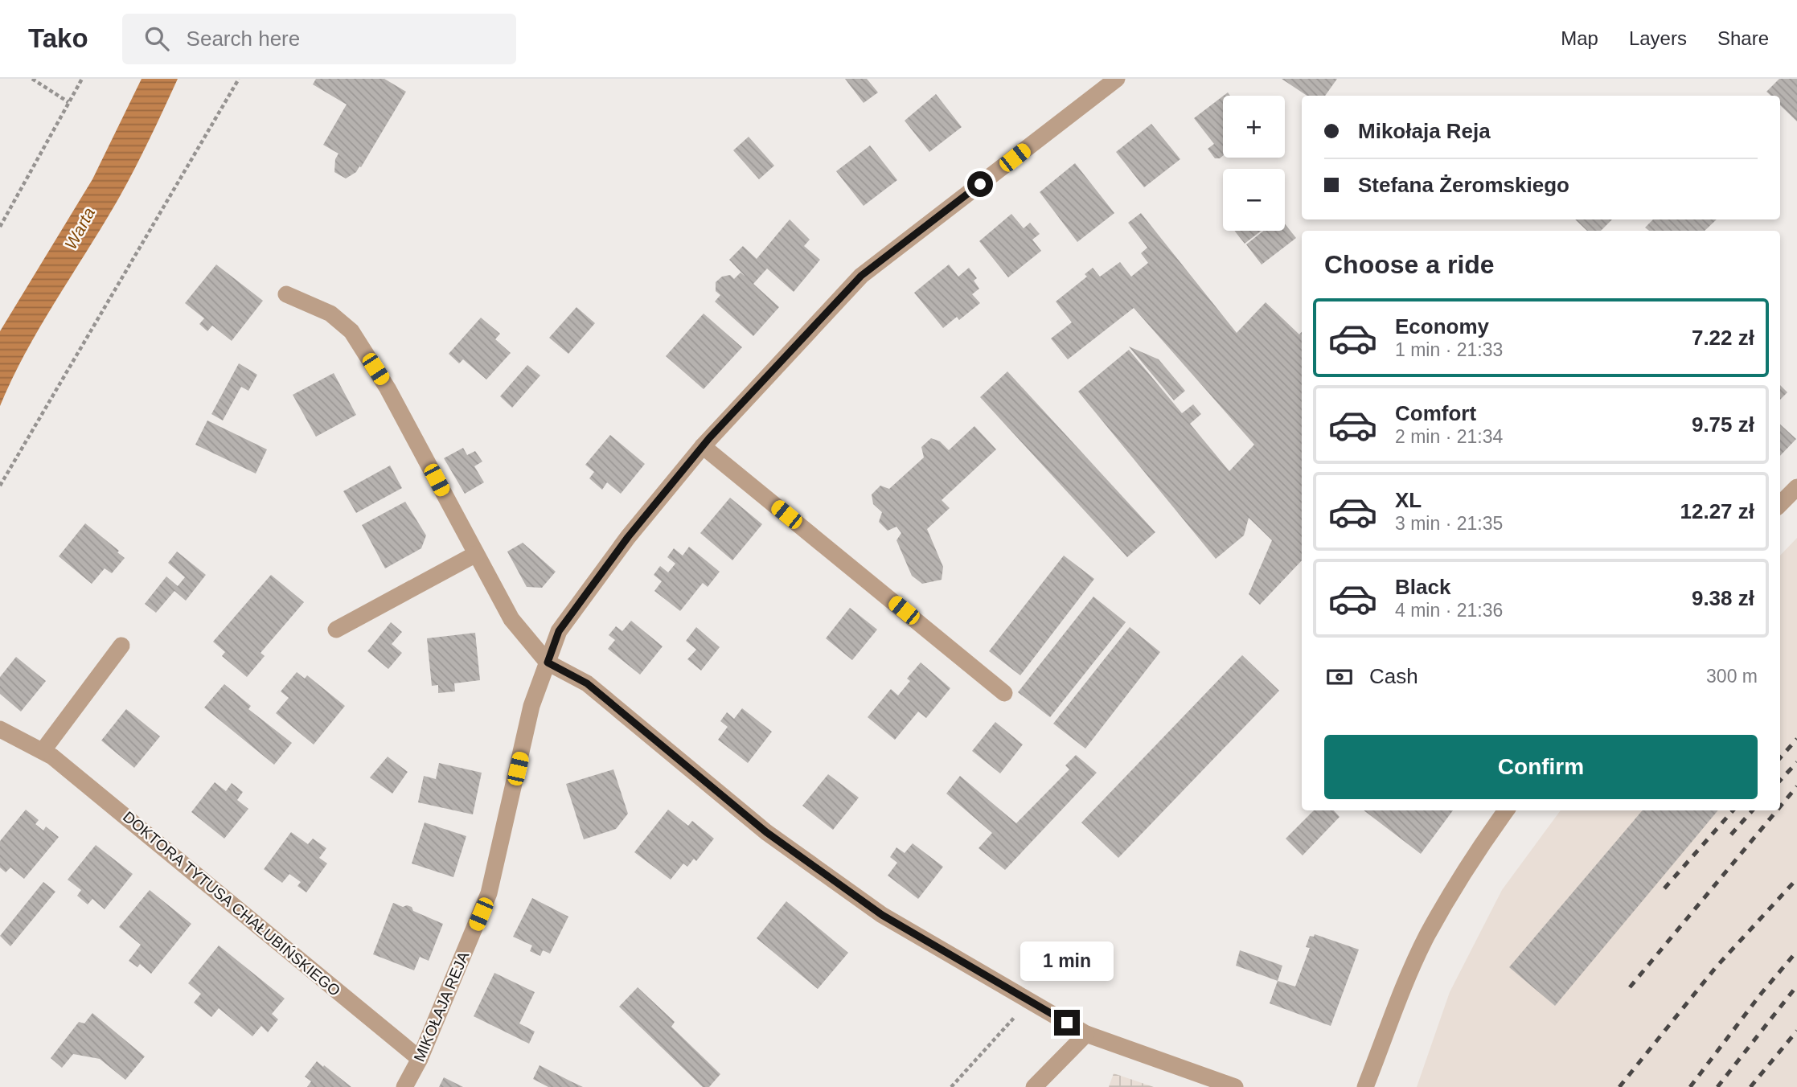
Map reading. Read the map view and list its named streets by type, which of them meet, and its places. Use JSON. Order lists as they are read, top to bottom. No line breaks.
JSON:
{"streets":{"street":["DOKTORA TYTUSA CHAŁUBIŃSKIEGO","MIKOŁAJA REJA"]},"crossings":[["DOKTORA TYTUSA CHAŁUBIŃSKIEGO","MIKOŁAJA REJA"]],"water":["Warta"],"page":{"header":"Tako","search":"Search here","nav":["Map","Layers","Share"],"map_buttons":["+","−"],"banner":["Mikołaja Reja","Stefana Żeromskiego"],"heading":"Choose a ride","list":[{"name":"Economy","note":"1 min · 21:33","value":"7.22 zł"},{"name":"Comfort","note":"2 min · 21:34","value":"9.75 zł"},{"name":"XL","note":"3 min · 21:35","value":"12.27 zł"},{"name":"Black","note":"4 min · 21:36","value":"9.38 zł"}],"pay":["Cash","300 m"],"buttons":"Confirm","bubble":"1 min"}}
